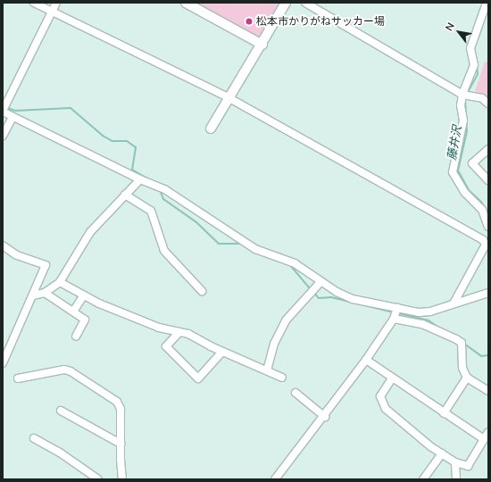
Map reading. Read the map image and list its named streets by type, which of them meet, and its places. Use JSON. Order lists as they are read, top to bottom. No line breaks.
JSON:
{"water":["藤井沢"],"places":["松本市かりがねサッカー場"],"north":"top left"}
